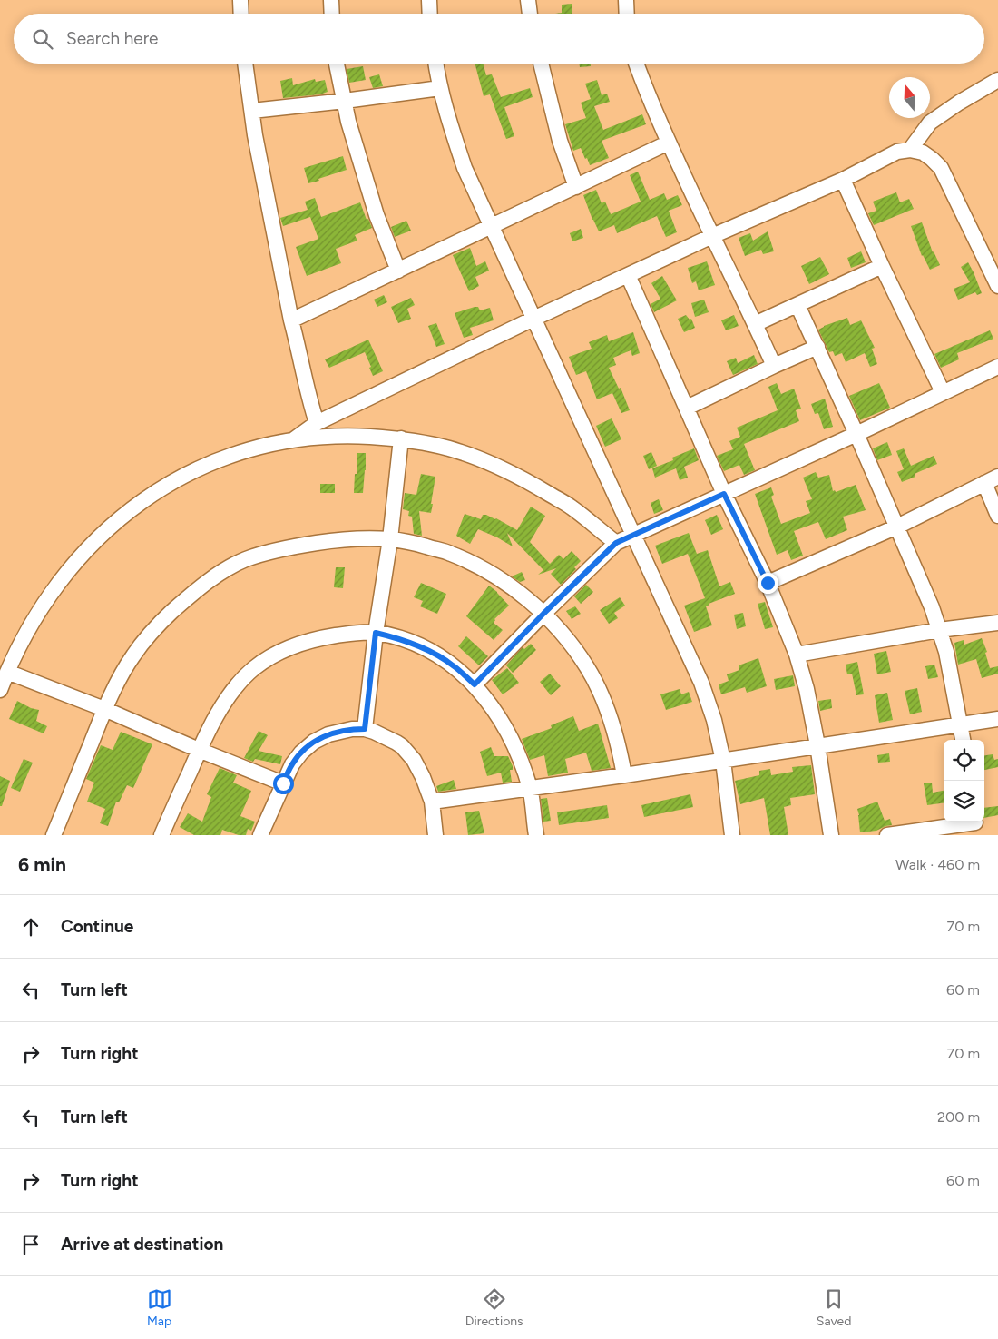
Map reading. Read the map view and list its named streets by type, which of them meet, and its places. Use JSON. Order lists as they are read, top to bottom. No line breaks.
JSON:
{"north":"top","page":{"search":"Search here","heading":["6 min","Walk · 460 m"],"list":[["Continue","70 m"],["Turn left","60 m"],["Turn right","70 m"],["Turn left","200 m"],["Turn right","60 m"],"Arrive at destination"],"nav":["Map","Directions","Saved"]}}
